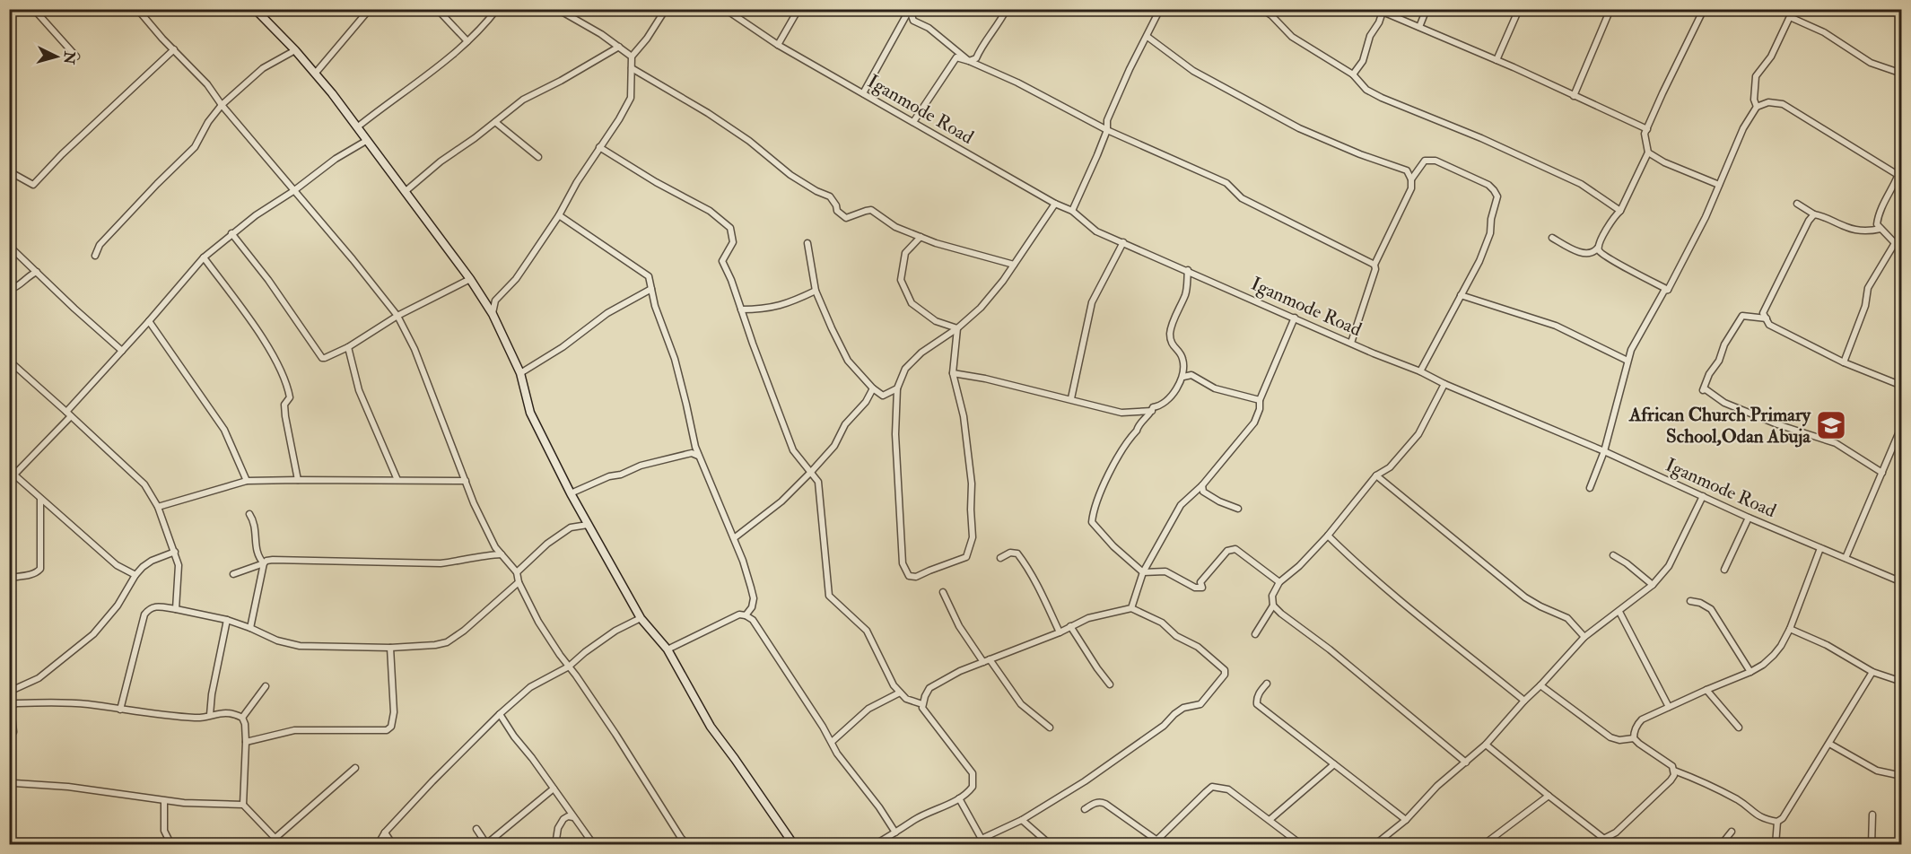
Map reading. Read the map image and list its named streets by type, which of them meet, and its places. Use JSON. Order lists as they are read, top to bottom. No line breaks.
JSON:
{"streets":{"street":["Iganmode Road"]},"places":{"school or university":["African Church Primary School,Odan Abuja"]},"north":"right"}
